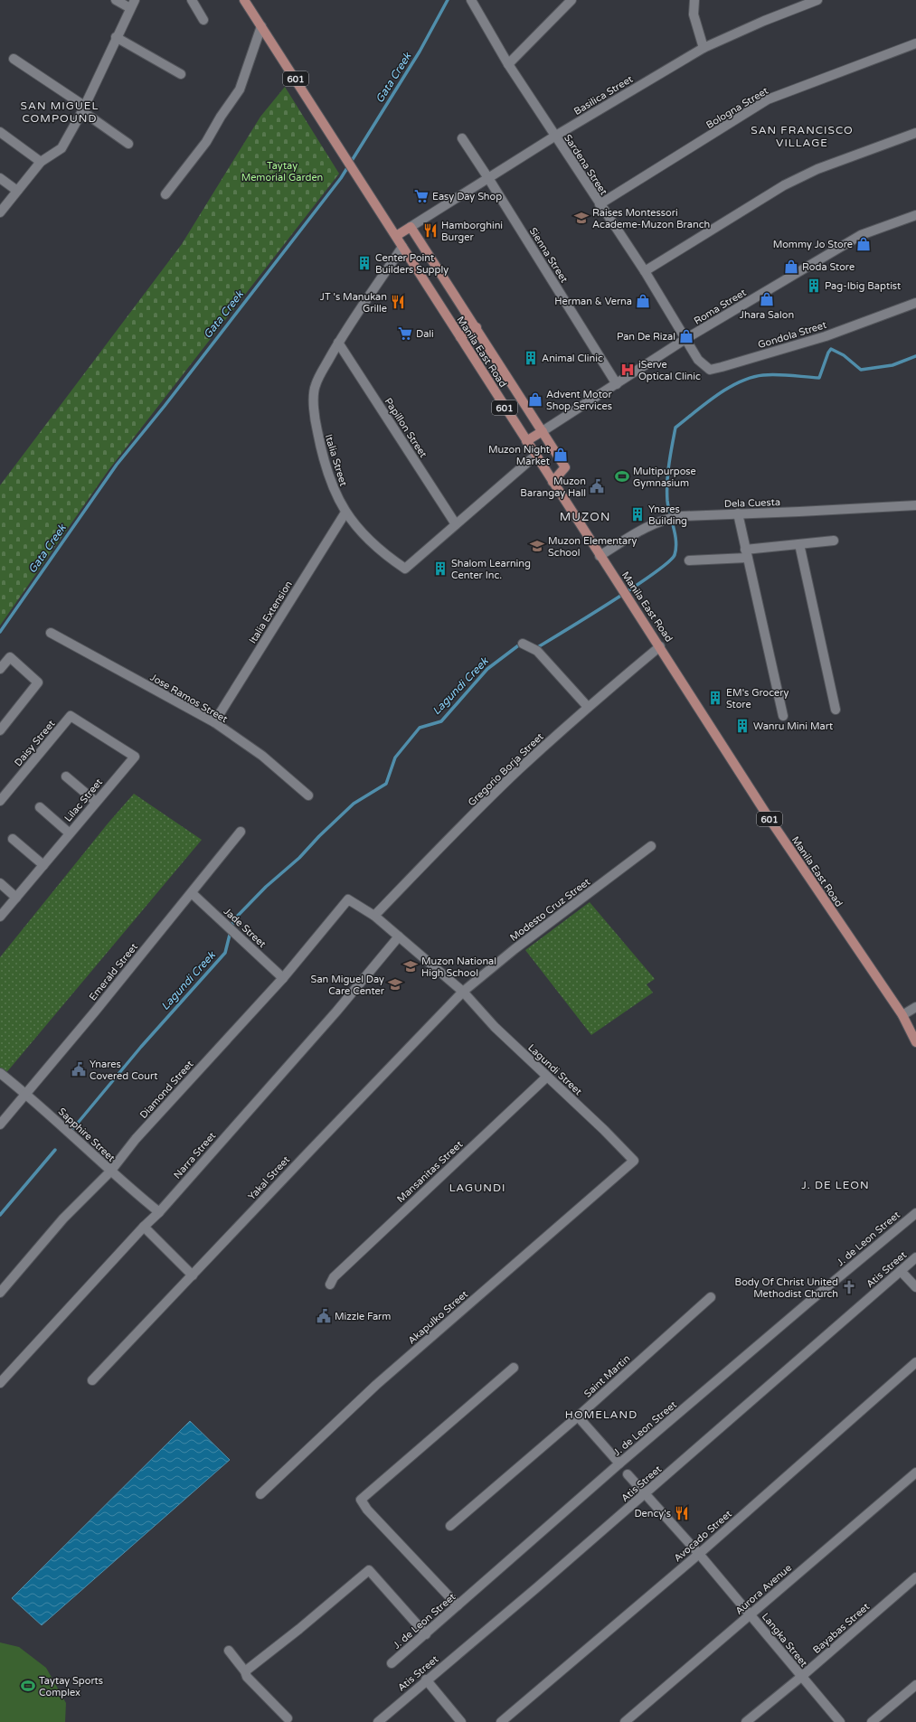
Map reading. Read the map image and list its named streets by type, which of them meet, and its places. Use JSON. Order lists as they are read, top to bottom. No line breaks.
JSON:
{"streets":{"main road":["601","Manila East Road"],"street":["Basilica Street","Bologna Street","Sardena Street","Sienna Street","Roma Street","Gondola Street","Papillon Street","Italia Street","Dela Cuesta","Italia Extension","Jose Ramos Street","Daisy Street","Gregorio Borja Street","Lilac Street","Modesto Cruz Street","Jade Street","Emerald Street","Lagundi Street","Diamond Street","Sapphire Street","Narra Street","Mansanitas Street","Yakal Street","J. de Leon Street","Atis Street","Akapulko Street","Saint Martin","Avocado Street","Aurora Avenue","Bayabas Street","Langka Street"]},"crossings":[["Basilica Street","Sardena Street"],["Basilica Street","Sienna Street"],["Bologna Street","Sardena Street"],["Sardena Street","Roma Street"],["Sardena Street","Gondola Street"],["Sienna Street","Roma Street"],["Roma Street","Gondola Street"],["Manila East Road","Italia Street"],["Manila East Road","Dela Cuesta"],["Manila East Road","Gregorio Borja Street"],["Papillon Street","Italia Street"],["Italia Street","Italia Extension"],["Italia Extension","Jose Ramos Street"],["Daisy Street","Lilac Street"],["Gregorio Borja Street","Lagundi Street"],["Modesto Cruz Street","Lagundi Street"],["Modesto Cruz Street","Yakal Street"],["Jade Street","Emerald Street"],["Jade Street","Diamond Street"],["Emerald Street","Sapphire Street"],["Lagundi Street","Diamond Street"],["Lagundi Street","Narra Street"],["Lagundi Street","Mansanitas Street"],["Lagundi Street","Yakal Street"],["Lagundi Street","Akapulko Street"],["Diamond Street","Sapphire Street"],["Sapphire Street","Narra Street"],["Atis Street","Langka Street"],["Avocado Street","Langka Street"],["Aurora Avenue","Langka Street"],["Bayabas Street","Langka Street"]],"districts":["SAN MIGUEL COMPOUND","SAN FRANCISCO VILLAGE","MUZON","J. DE LEON","LAGUNDI","HOMELAND"],"water":["Gata Creek","Lagundi Creek"],"parks":["Taytay Memorial Garden"],"places":{"supermarket":["Easy Day Shop","Dali"],"school or university":["Raises Montessori Academe-Muzon Branch","Muzon Elementary School","Muzon National High School","San Miguel Day Care Center"],"restaurant":["Hamborghini Burger","JT 's Manukan Grille","Dency's"],"shop":["Mommy Jo Store","Roda Store","Jhara Salon","Herman & Verna","Pan De Rizal","Advent Motor Shop Services","Muzon Night Market"],"building":["Center Point Builders Supply","Pag-Ibig Baptist","Animal Clinic","Ynares Building","Shalom Learning Center Inc.","EM's Grocery Store","Wanru Mini Mart"],"hospital":["iServe Optical Clinic"],"sports":["Multipurpose Gymnasium","Taytay Sports Complex"],"public building":["Muzon Barangay Hall","Ynares Covered Court","Mizzle Farm"],"church":["Body Of Christ United Methodist Church"]}}
